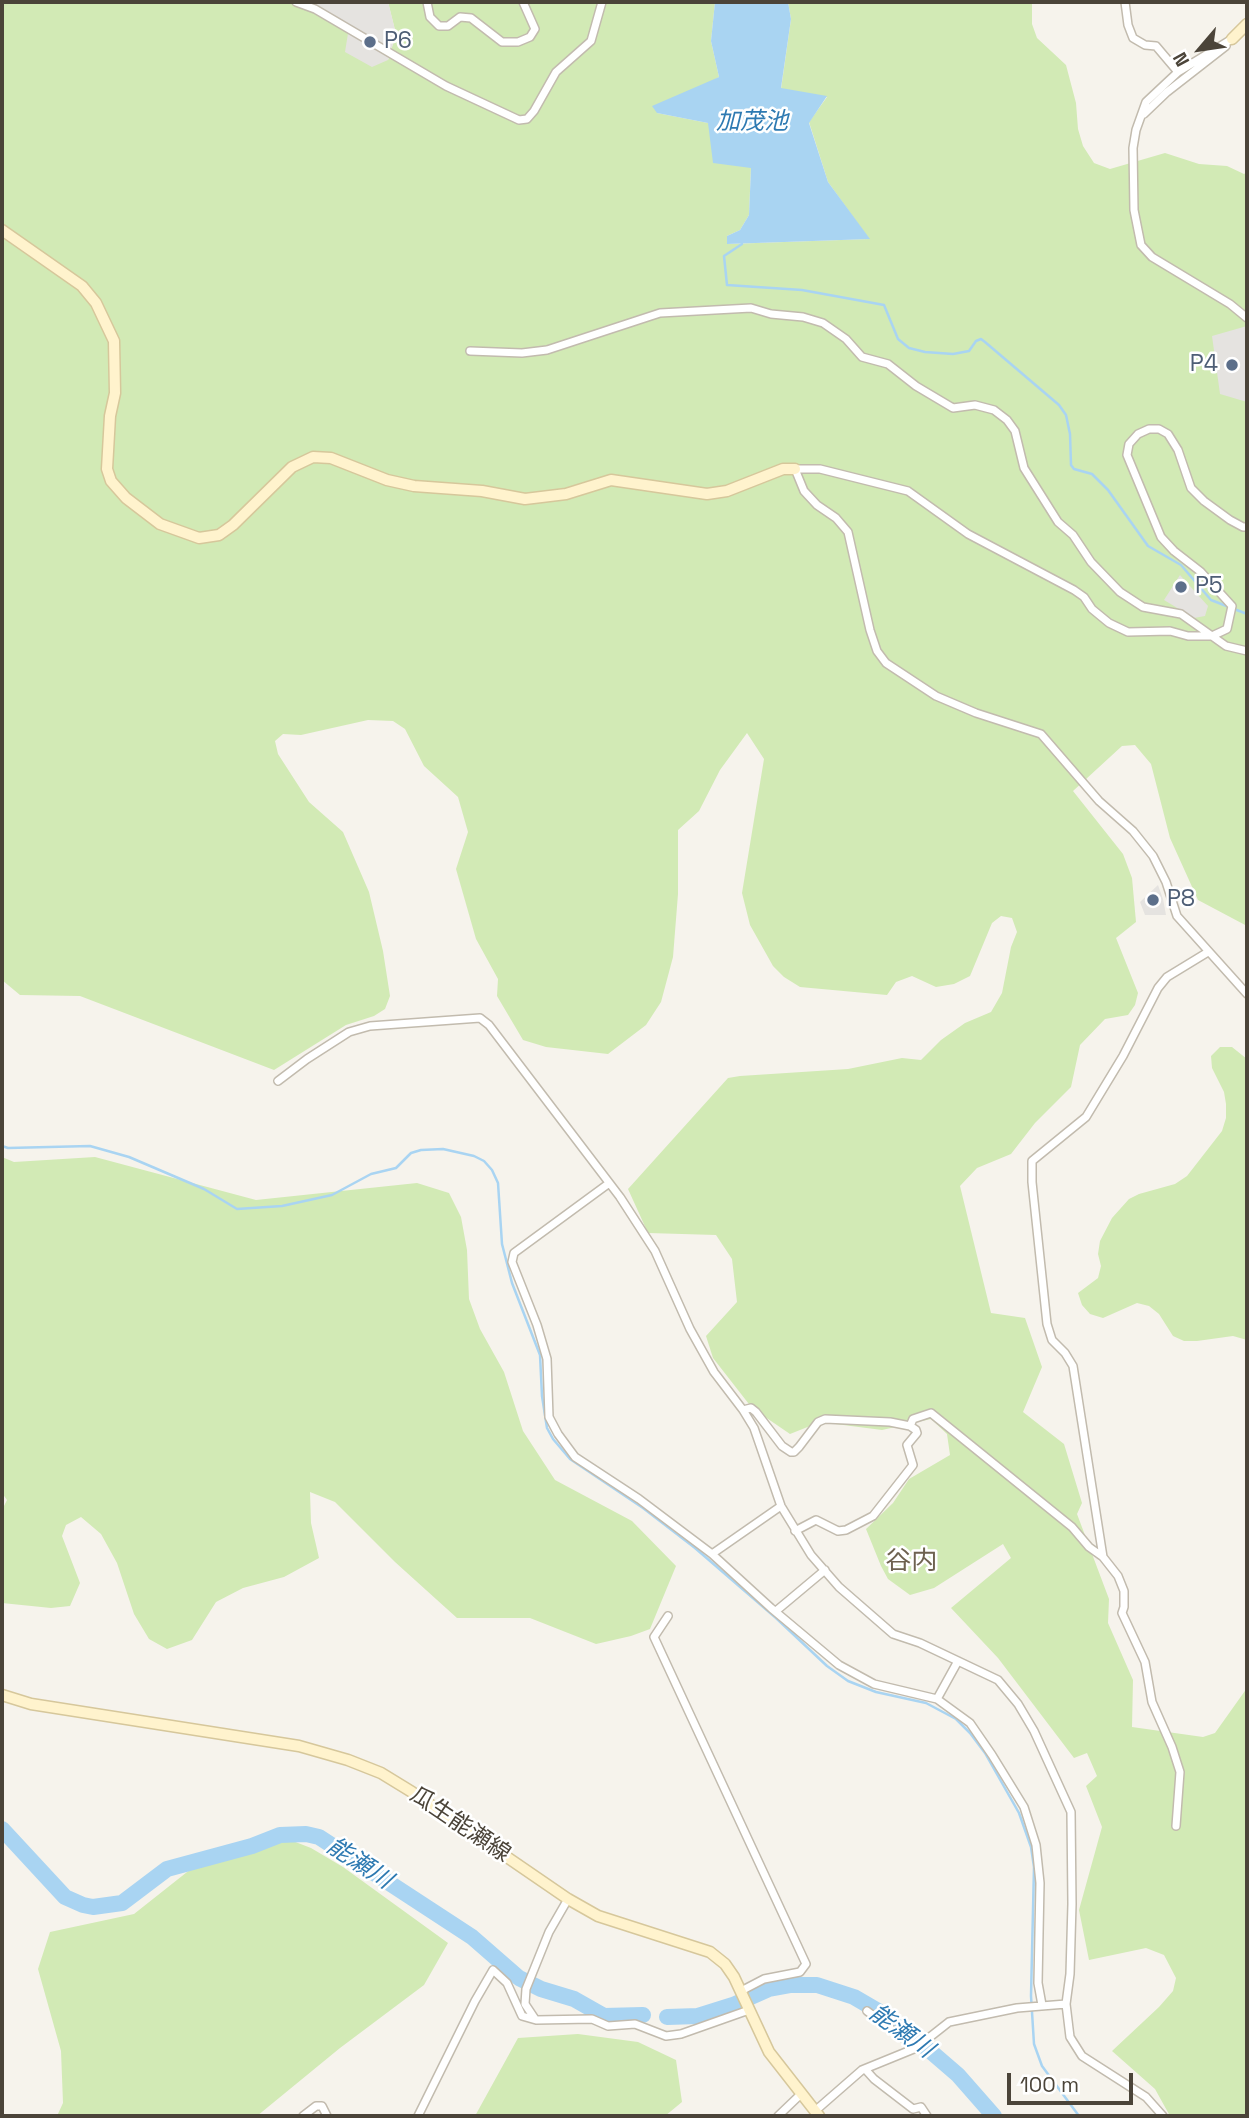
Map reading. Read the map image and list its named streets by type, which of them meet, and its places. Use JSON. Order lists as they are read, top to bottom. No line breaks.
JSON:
{"streets":{"street":["瓜生能瀬線"]},"districts":["谷内"],"water":["加茂池","能瀬川"],"places":["P6","P4","P5","P8"],"scale_bar":"100 m","north":"bottom left"}
